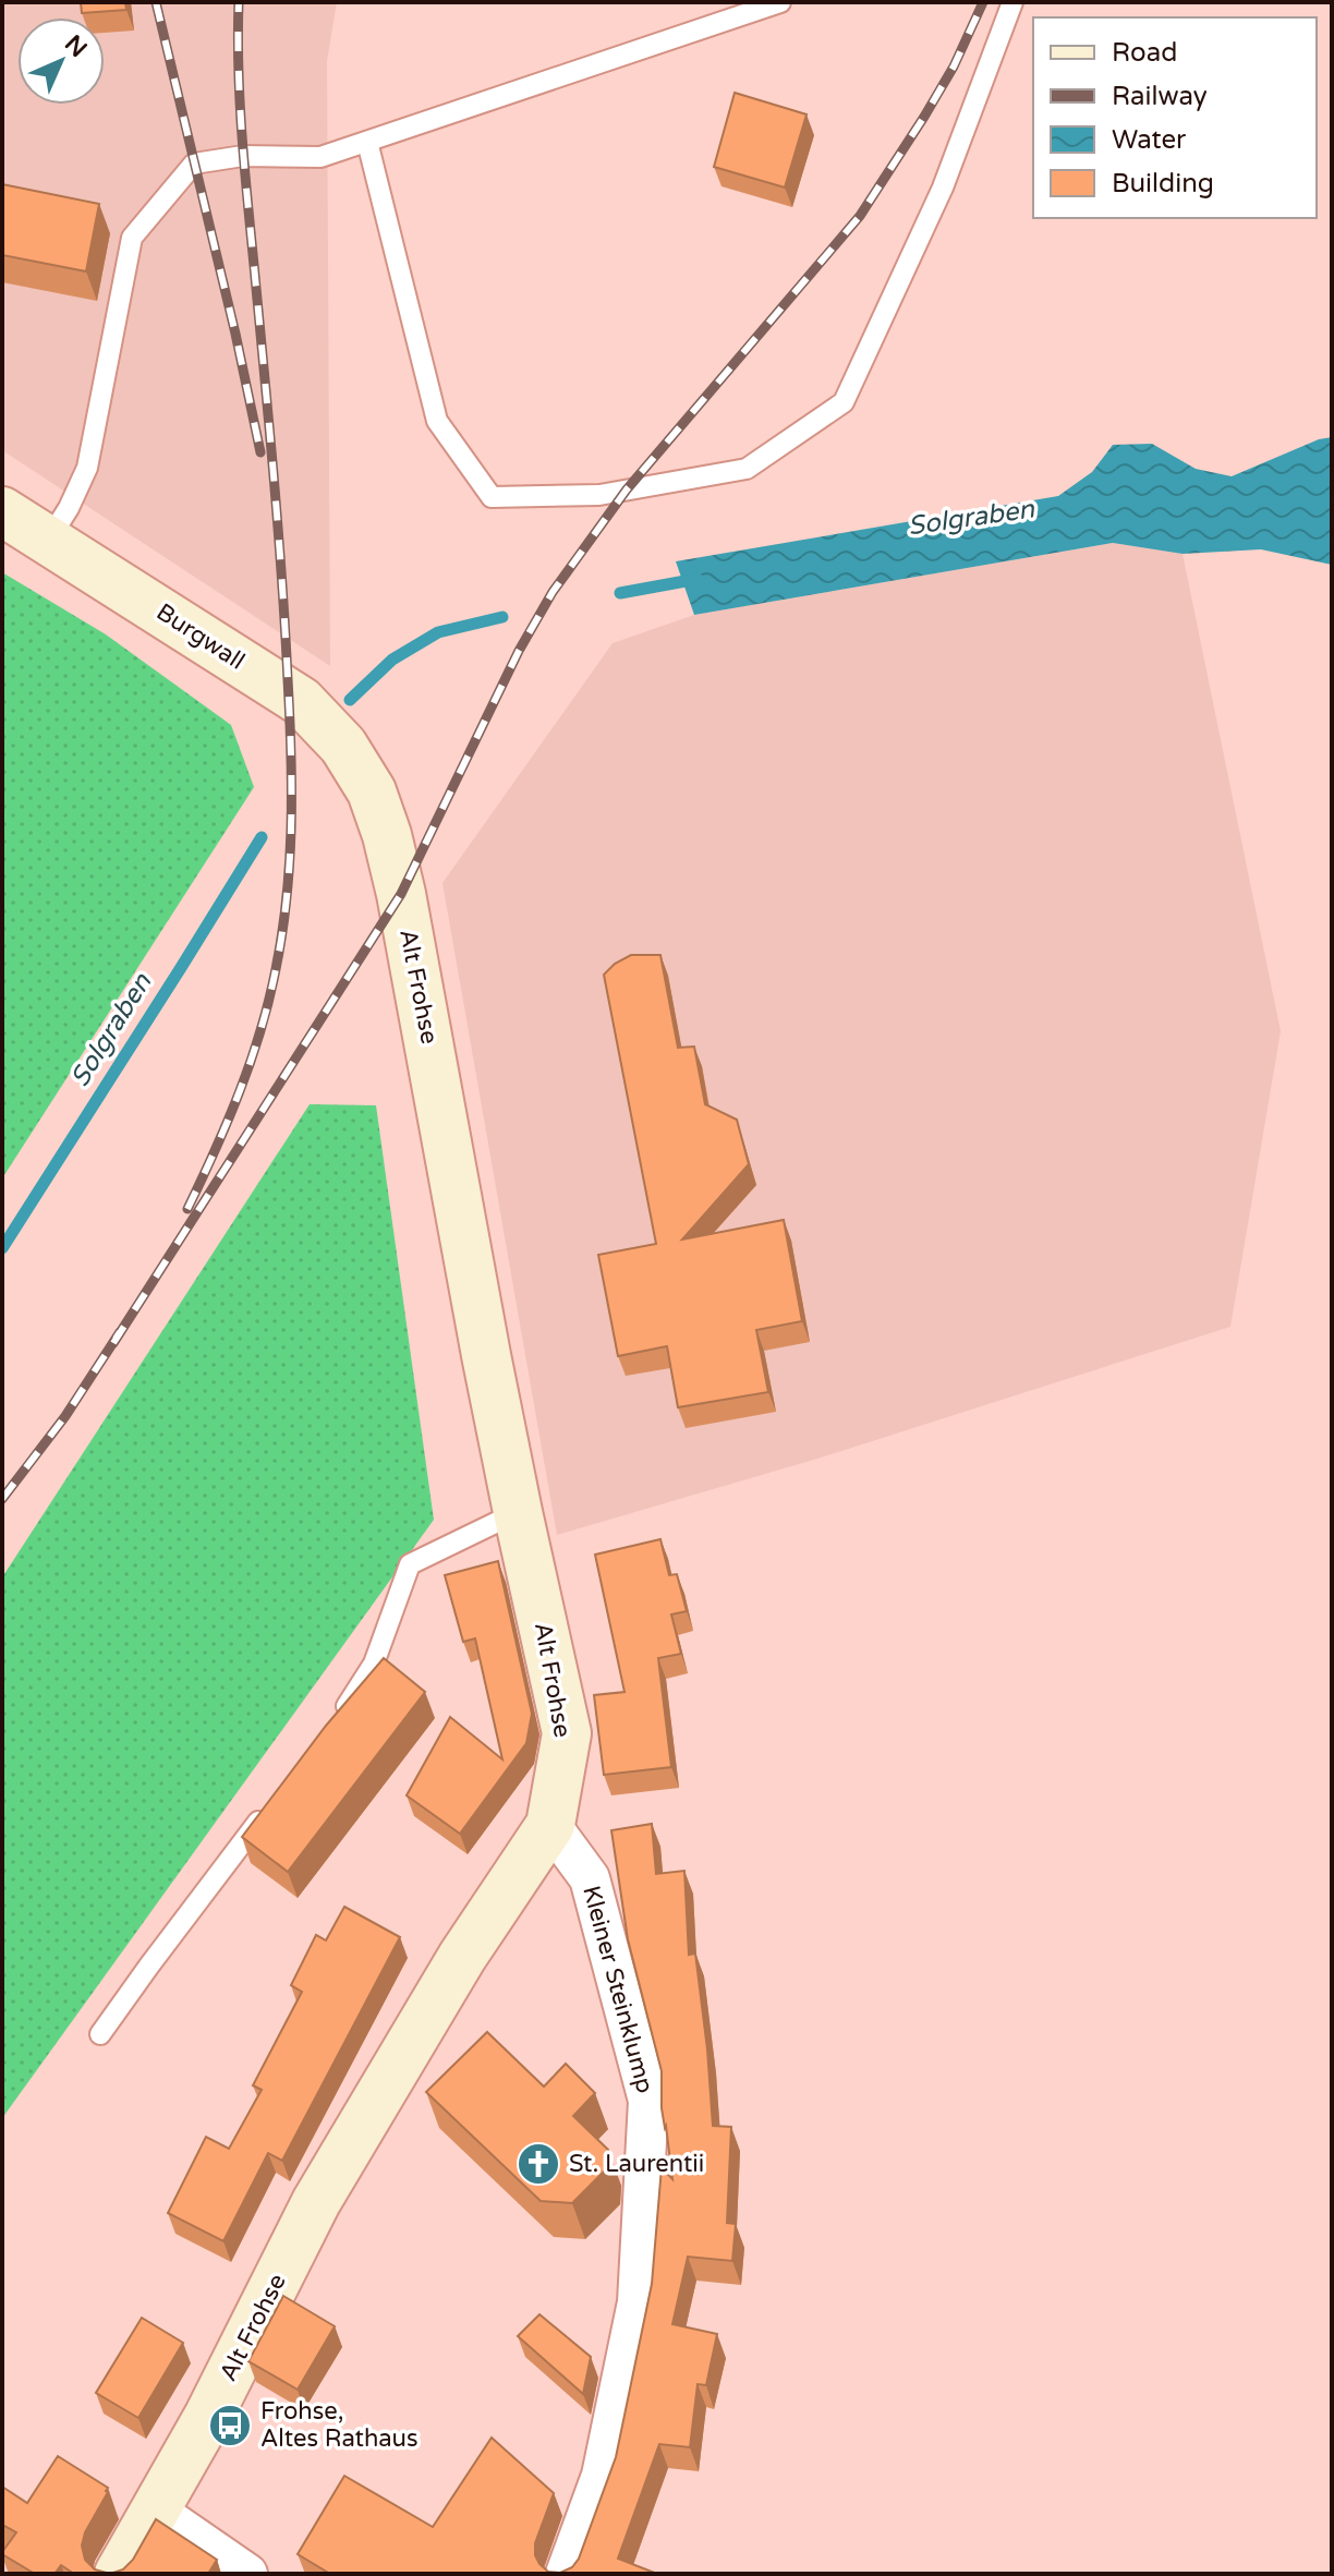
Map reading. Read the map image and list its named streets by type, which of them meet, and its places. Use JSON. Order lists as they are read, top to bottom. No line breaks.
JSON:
{"streets":{"street":["Burgwall","Alt Frohse","Kleiner Steinklump"]},"crossings":[["Burgwall","Alt Frohse"],["Alt Frohse","Kleiner Steinklump"]],"water":["Solgraben"],"places":{"church":["St. Laurentii"],"bus stop":["Frohse, Altes Rathaus"]},"legend":["Road","Railway","Water","Building"],"north":"top right"}
